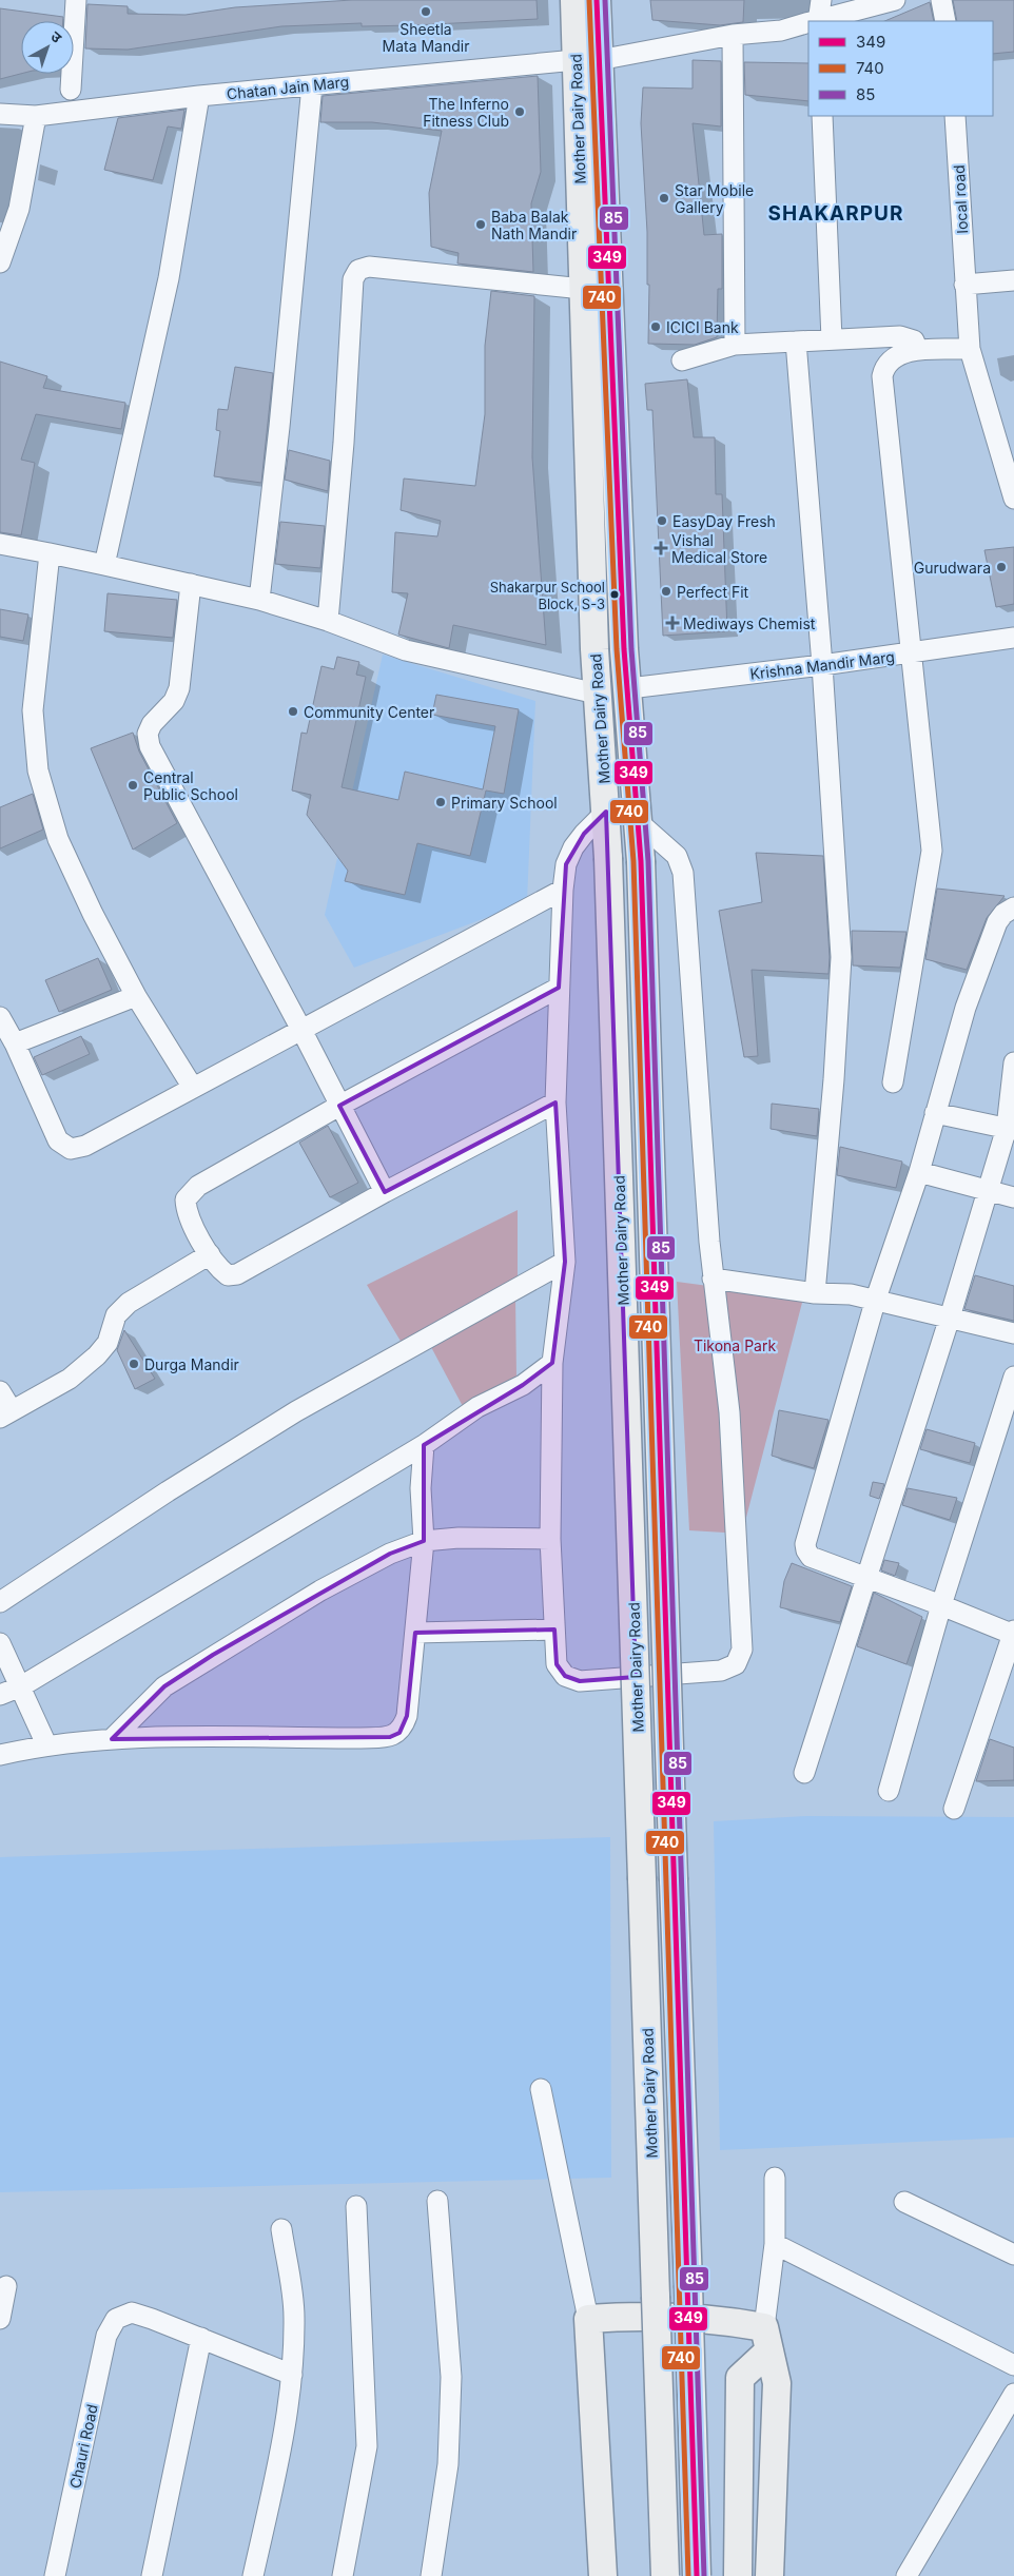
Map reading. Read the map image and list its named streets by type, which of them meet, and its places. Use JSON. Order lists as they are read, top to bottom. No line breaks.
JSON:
{"streets":{"main road":["Mother Dairy Road"],"street":["Chatan Jain Marg","local road","Krishna Mandir Marg","Chauri Road"]},"crossings":[["Chatan Jain Marg","Mother Dairy Road"],["Mother Dairy Road","Krishna Mandir Marg"]],"districts":["SHAKARPUR"],"parks":["Tikona Park"],"places":{"other":["Sheetla Mata Mandir","The Inferno Fitness Club","Star Mobile Gallery","Baba Balak Nath Mandir","ICICI Bank","EasyDay Fresh","Gurudwara","Perfect Fit","Shakarpur School Block, S-3","Community Center","Central Public School","Primary School","Durga Mandir"],"health":["Vishal Medical Store","Mediways Chemist"]},"lines":["transit line 349","transit line 740","transit line 85"],"legend":["349","740","85"],"north":"top right"}
